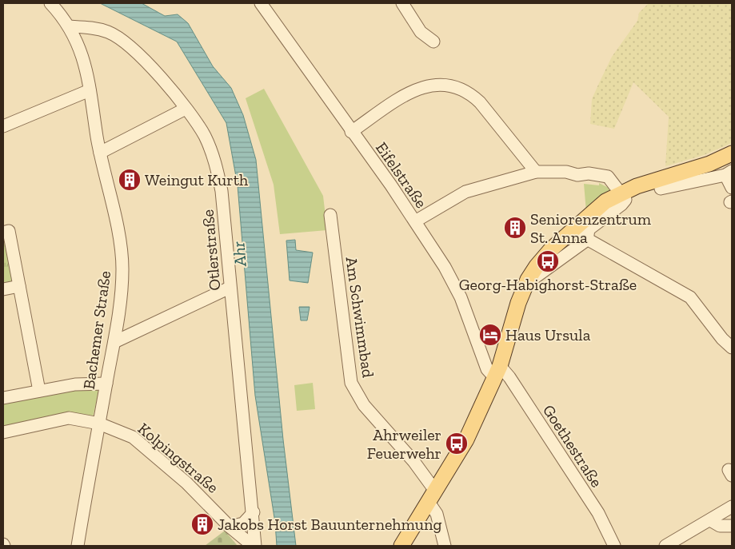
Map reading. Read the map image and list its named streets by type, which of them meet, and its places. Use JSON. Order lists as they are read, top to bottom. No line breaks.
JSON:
{"streets":{"street":["Eifelstraße","Otlerstraße","Am Schwimmbad","Bachemer Straße","Goethestraße","Kolpingstraße"]},"crossings":[["Eifelstraße","Goethestraße"],["Otlerstraße","Bachemer Straße"],["Otlerstraße","Kolpingstraße"],["Bachemer Straße","Kolpingstraße"]],"water":["Ahr"],"places":{"building":["Weingut Kurth","Seniorenzentrum St. Anna","Jakobs Horst Bauunternehmung"],"bus stop":["Georg-Habighorst-Straße","Ahrweiler Feuerwehr"],"hotel":["Haus Ursula"]}}
